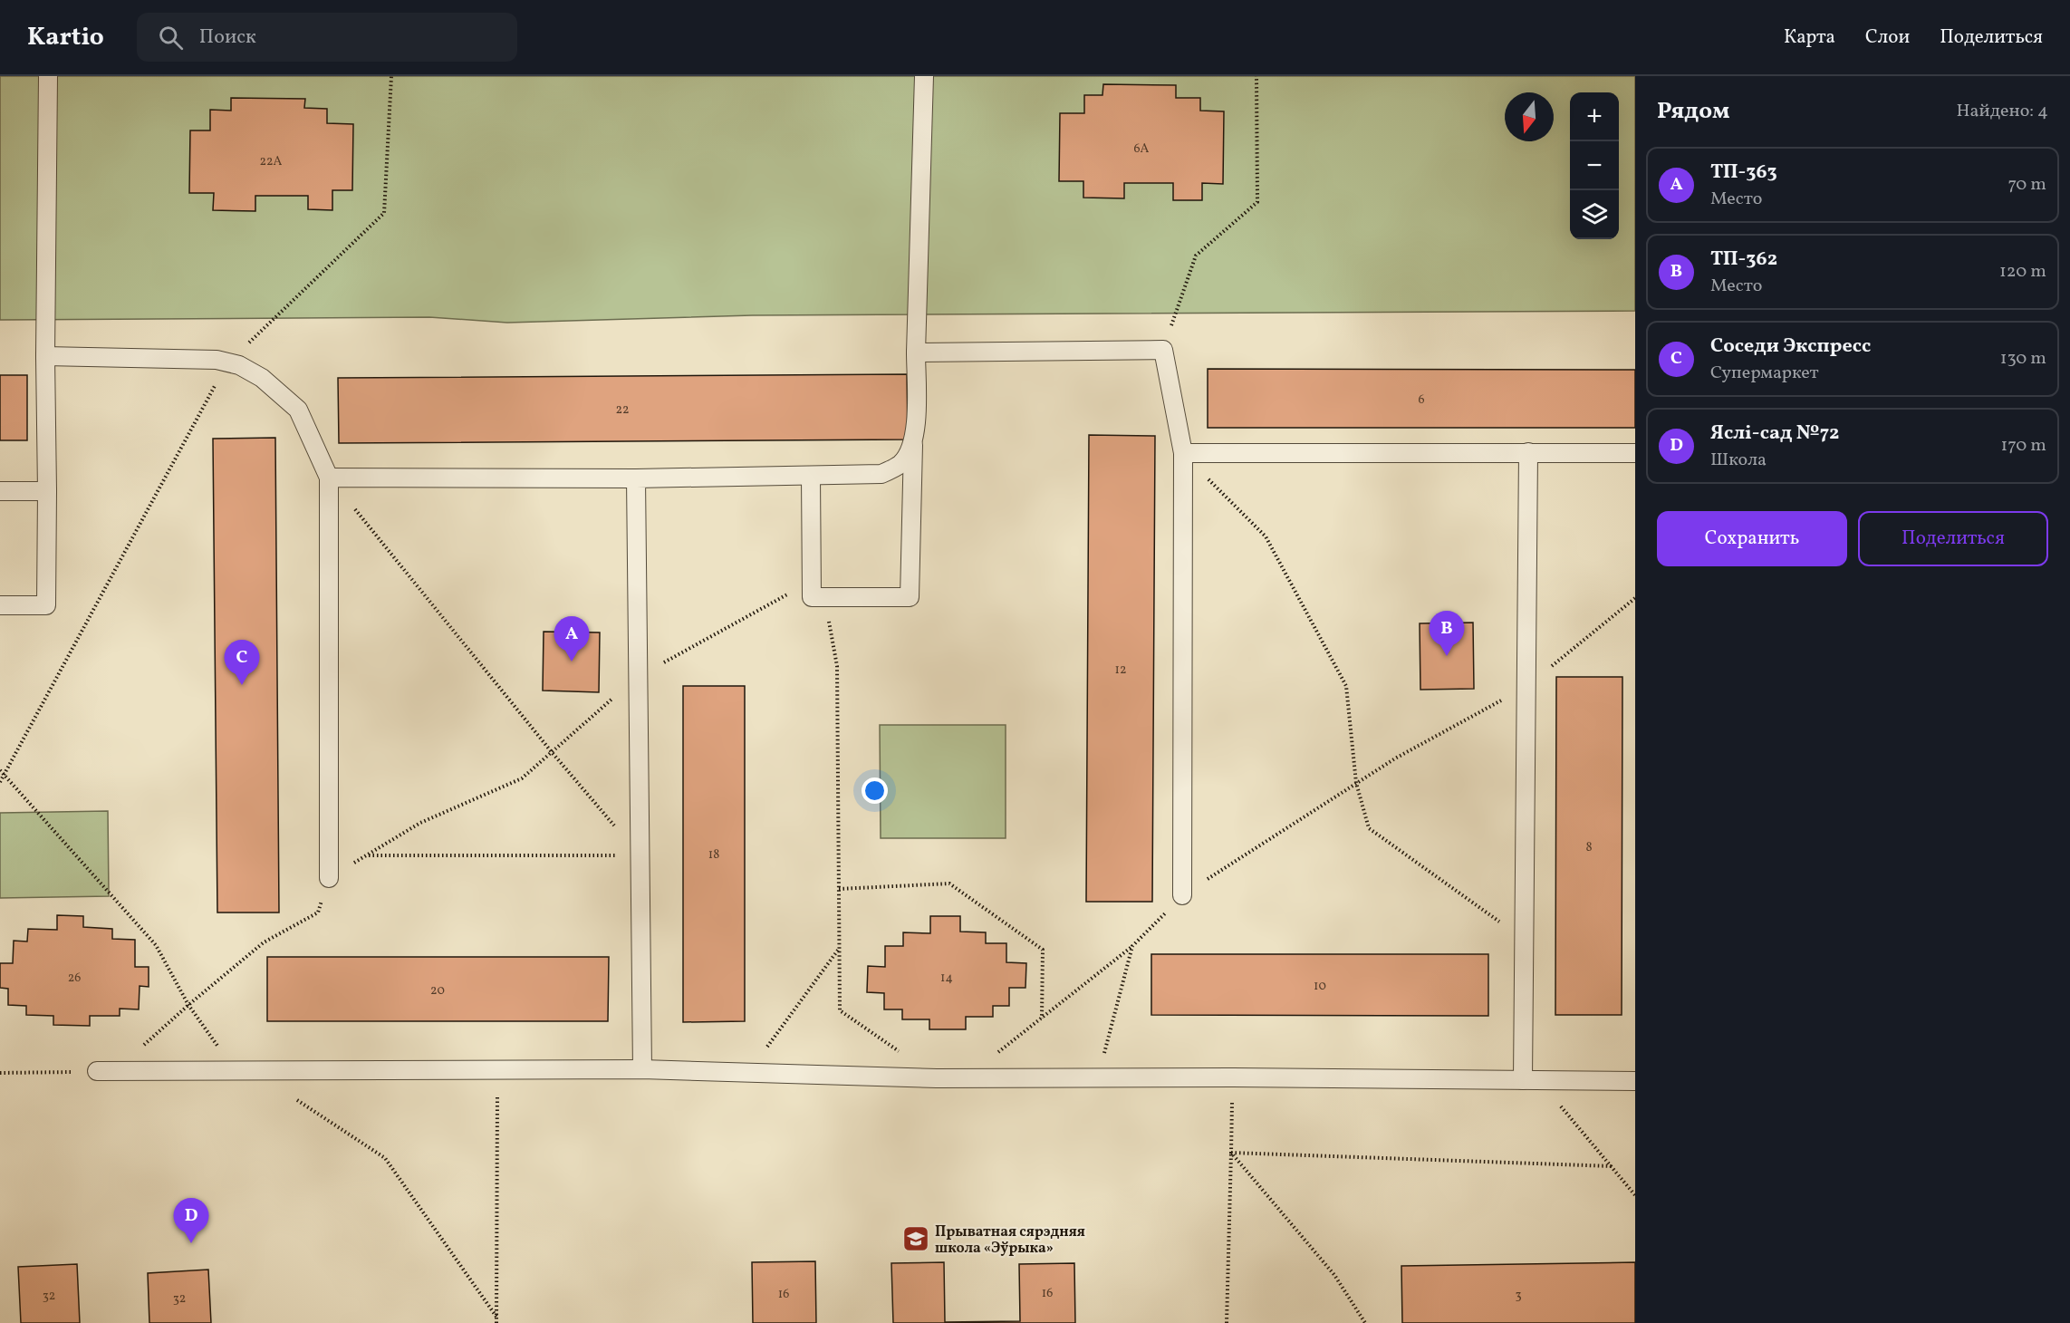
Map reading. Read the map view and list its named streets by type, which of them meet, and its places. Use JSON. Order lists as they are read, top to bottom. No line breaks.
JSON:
{"places":{"school or university":["Прыватная сярэдняя школа «Эўрыка»"]},"house_numbers":["6А","22А","6","22","12","8","18","26","14","10","20","16","16","3","32","32"],"north":"bottom","page":{"header":"Kartio","search":"Поиск","nav":["Карта","Слои","Поделиться"],"heading":["Рядом","Найдено: 4"],"map_buttons":["+","−"],"list":[{"mark":"A","name":"ТП-363","note":"Место","value":"70 m"},{"mark":"B","name":"ТП-362","note":"Место","value":"120 m"},{"mark":"C","name":"Соседи Экспресс","note":"Супермаркет","value":"130 m"},{"mark":"D","name":"Яслі-сад №72","note":"Школа","value":"170 m"}],"buttons":["Сохранить","Поделиться"],"pins":["B","A","C","D"]}}
